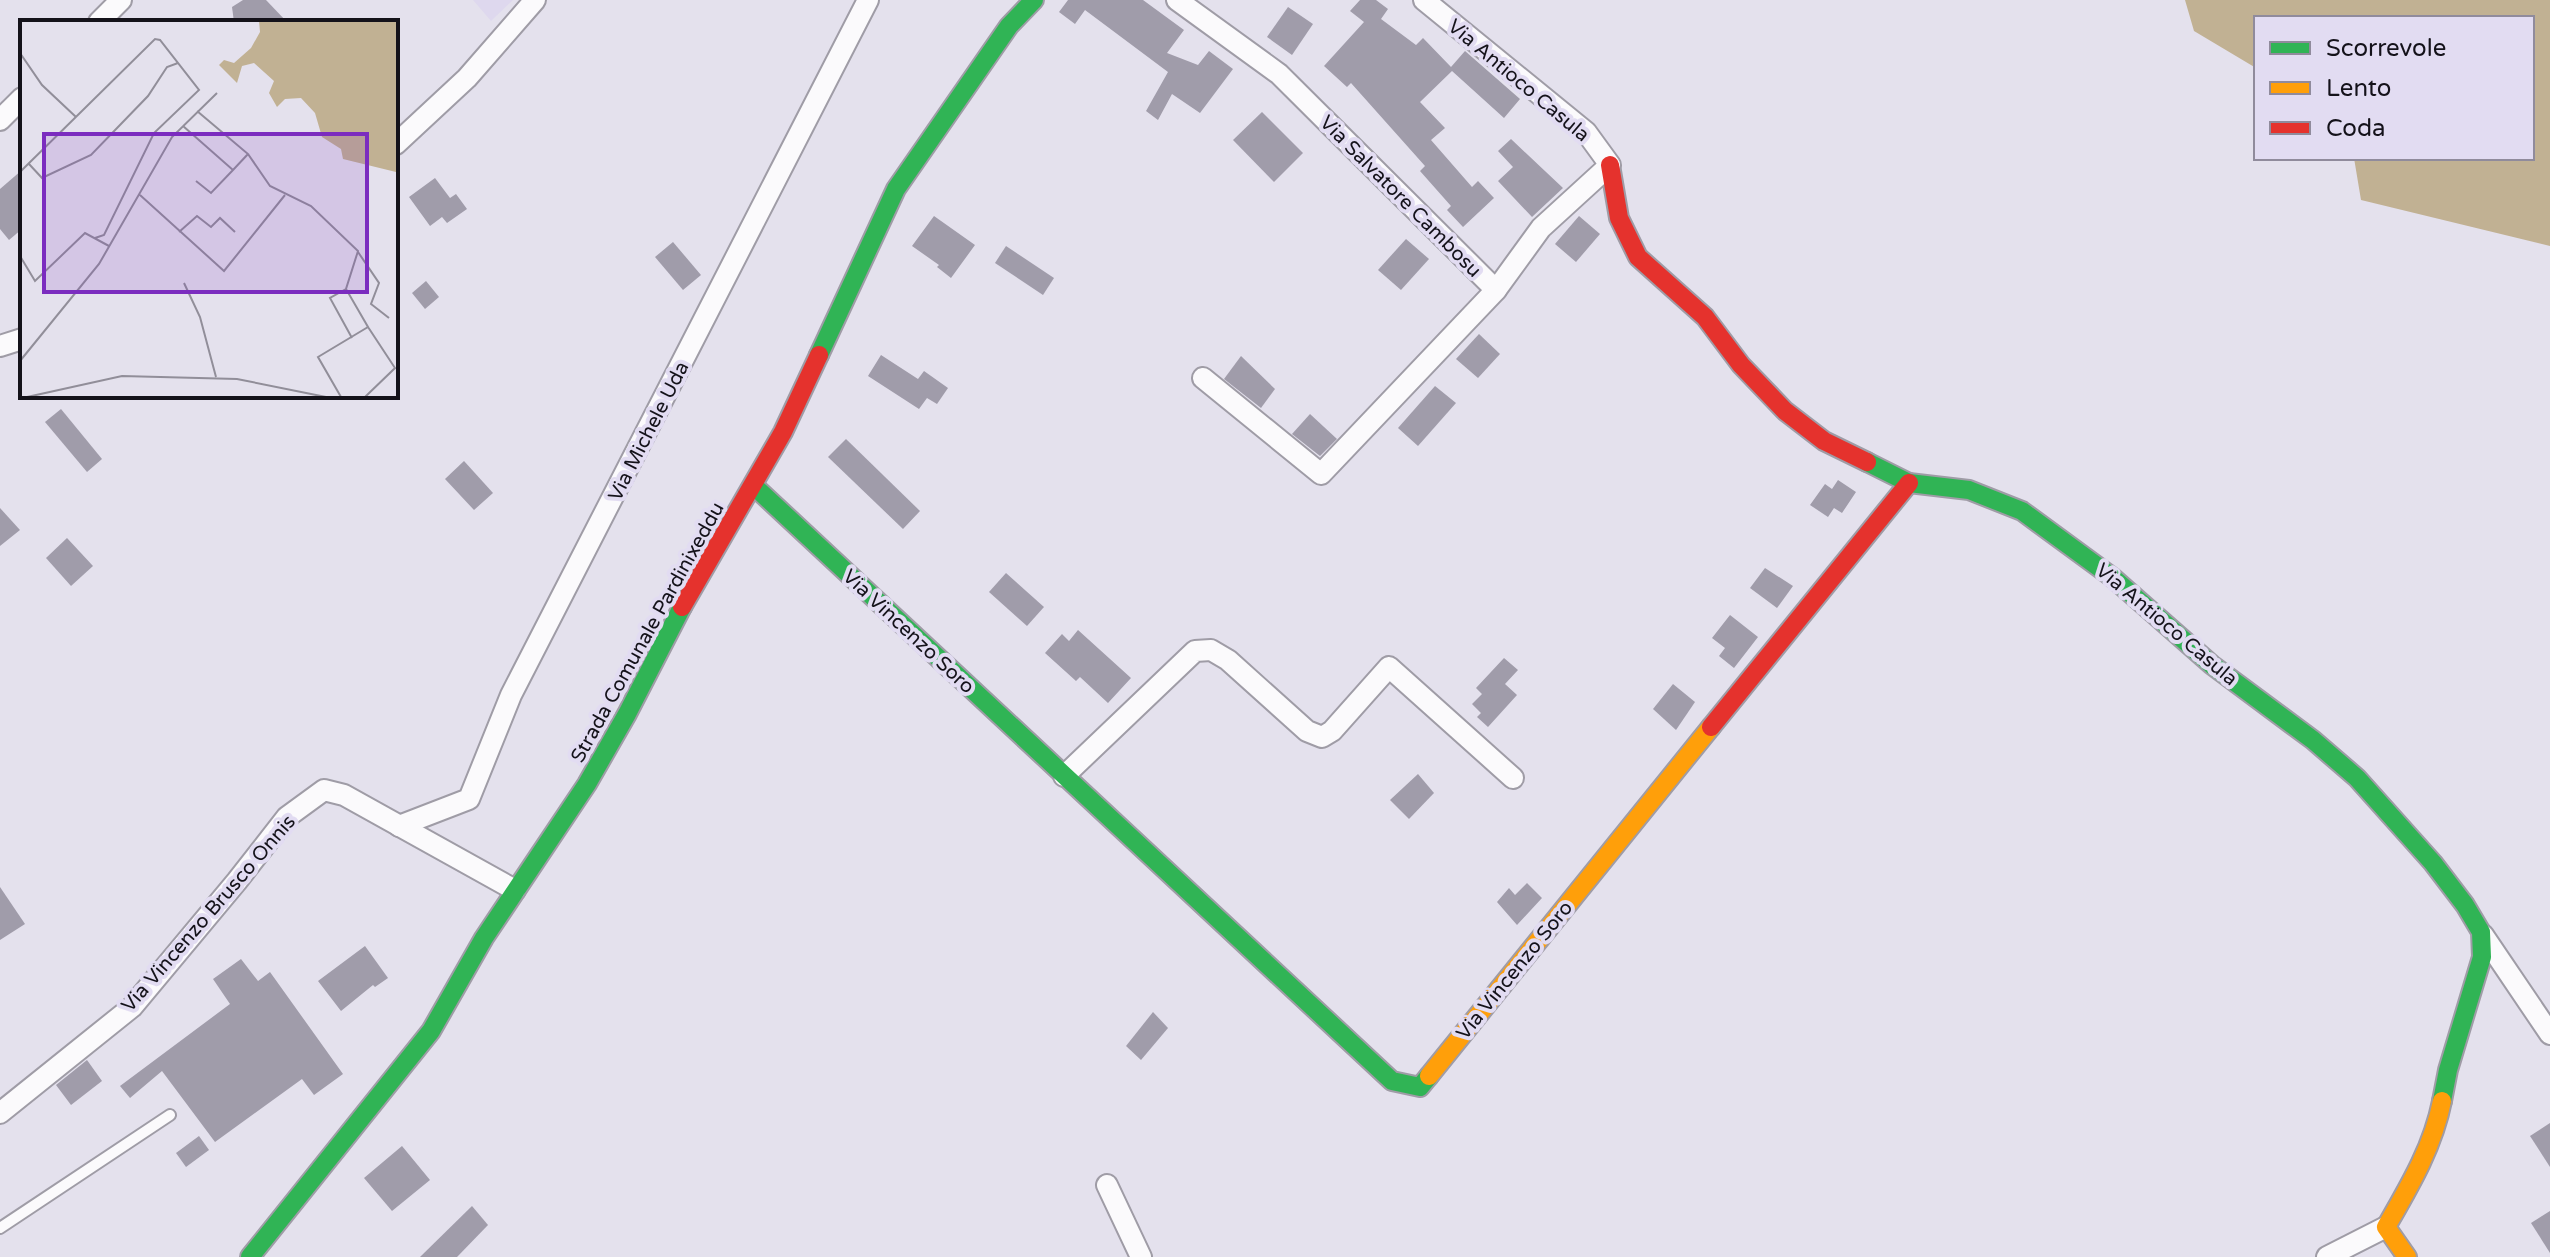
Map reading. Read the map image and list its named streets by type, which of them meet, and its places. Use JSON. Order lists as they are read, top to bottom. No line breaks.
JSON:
{"streets":{"street":["Via Antioco Casula","Via Salvatore Cambosu","Via Michele Uda","Via Vincenzo Soro","Strada Comunale Pardinixeddu","Via Vincenzo Brusco Onnis"]},"crossings":[["Via Antioco Casula","Via Vincenzo Soro"],["Via Michele Uda","Via Vincenzo Brusco Onnis"],["Via Vincenzo Soro","Strada Comunale Pardinixeddu"],["Strada Comunale Pardinixeddu","Via Vincenzo Brusco Onnis"]],"legend":["Scorrevole","Lento","Coda"]}
